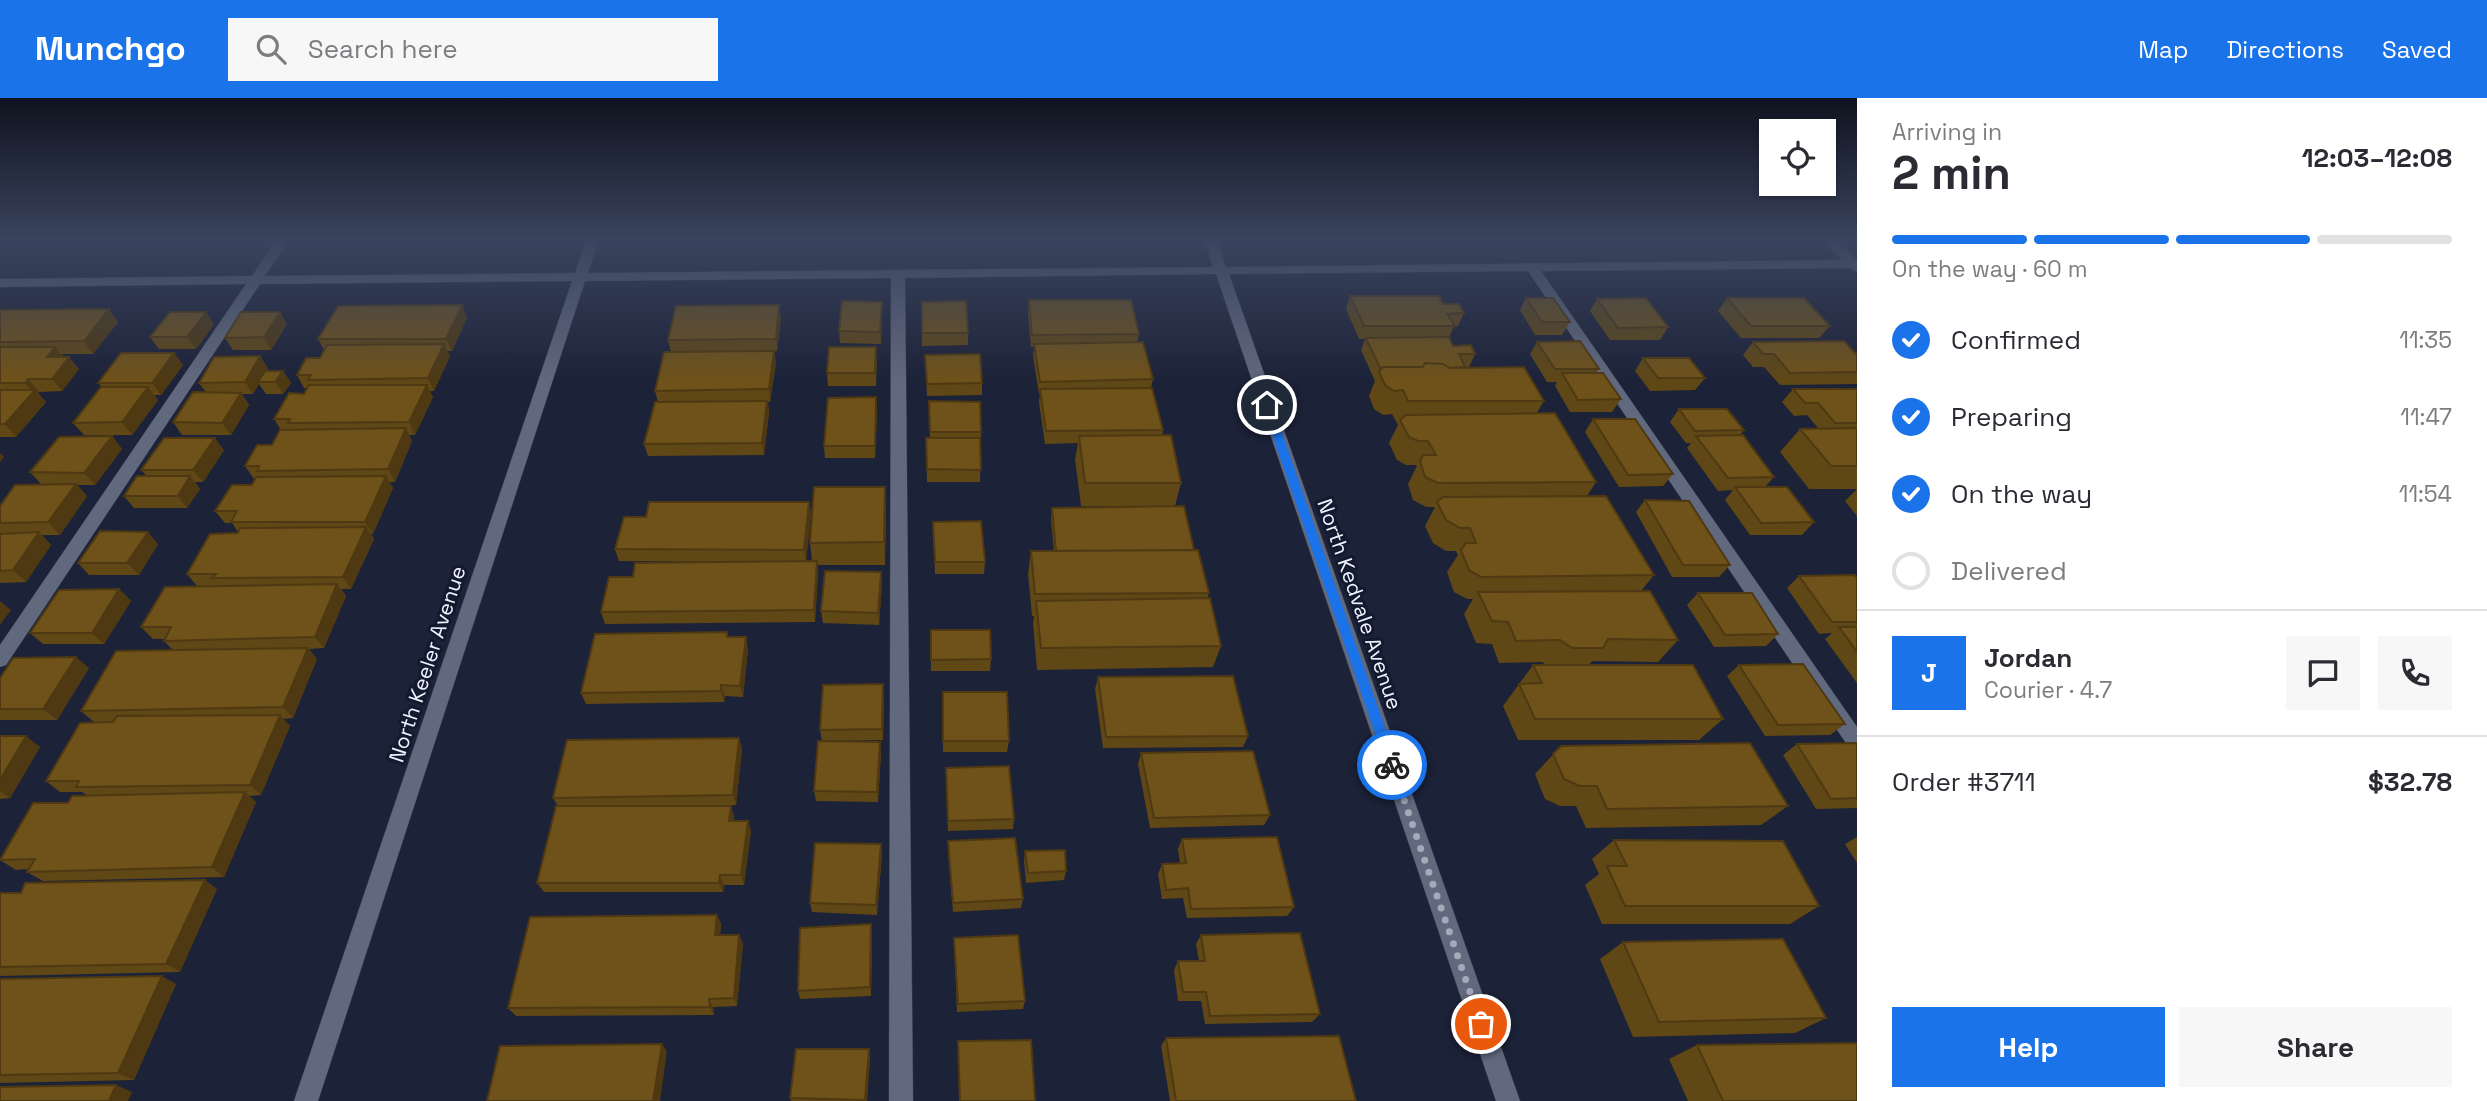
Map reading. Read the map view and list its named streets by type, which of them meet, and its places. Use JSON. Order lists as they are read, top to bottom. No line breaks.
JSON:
{"streets":{"street":["North Kedvale Avenue","North Keeler Avenue"]},"page":{"header":"Munchgo","search":"Search here","nav":["Map","Directions","Saved"],"heading":["2 min","Arriving in","12:03–12:08"],"panel":["Jordan","Courier · 4.7","Order #3711","$32.78"],"bar":"On the way · 60 m","list":[["Confirmed","11:35"],["Preparing","11:47"],["On the way","11:54"],"Delivered"],"round":"J","buttons":["Help","Share"]}}
